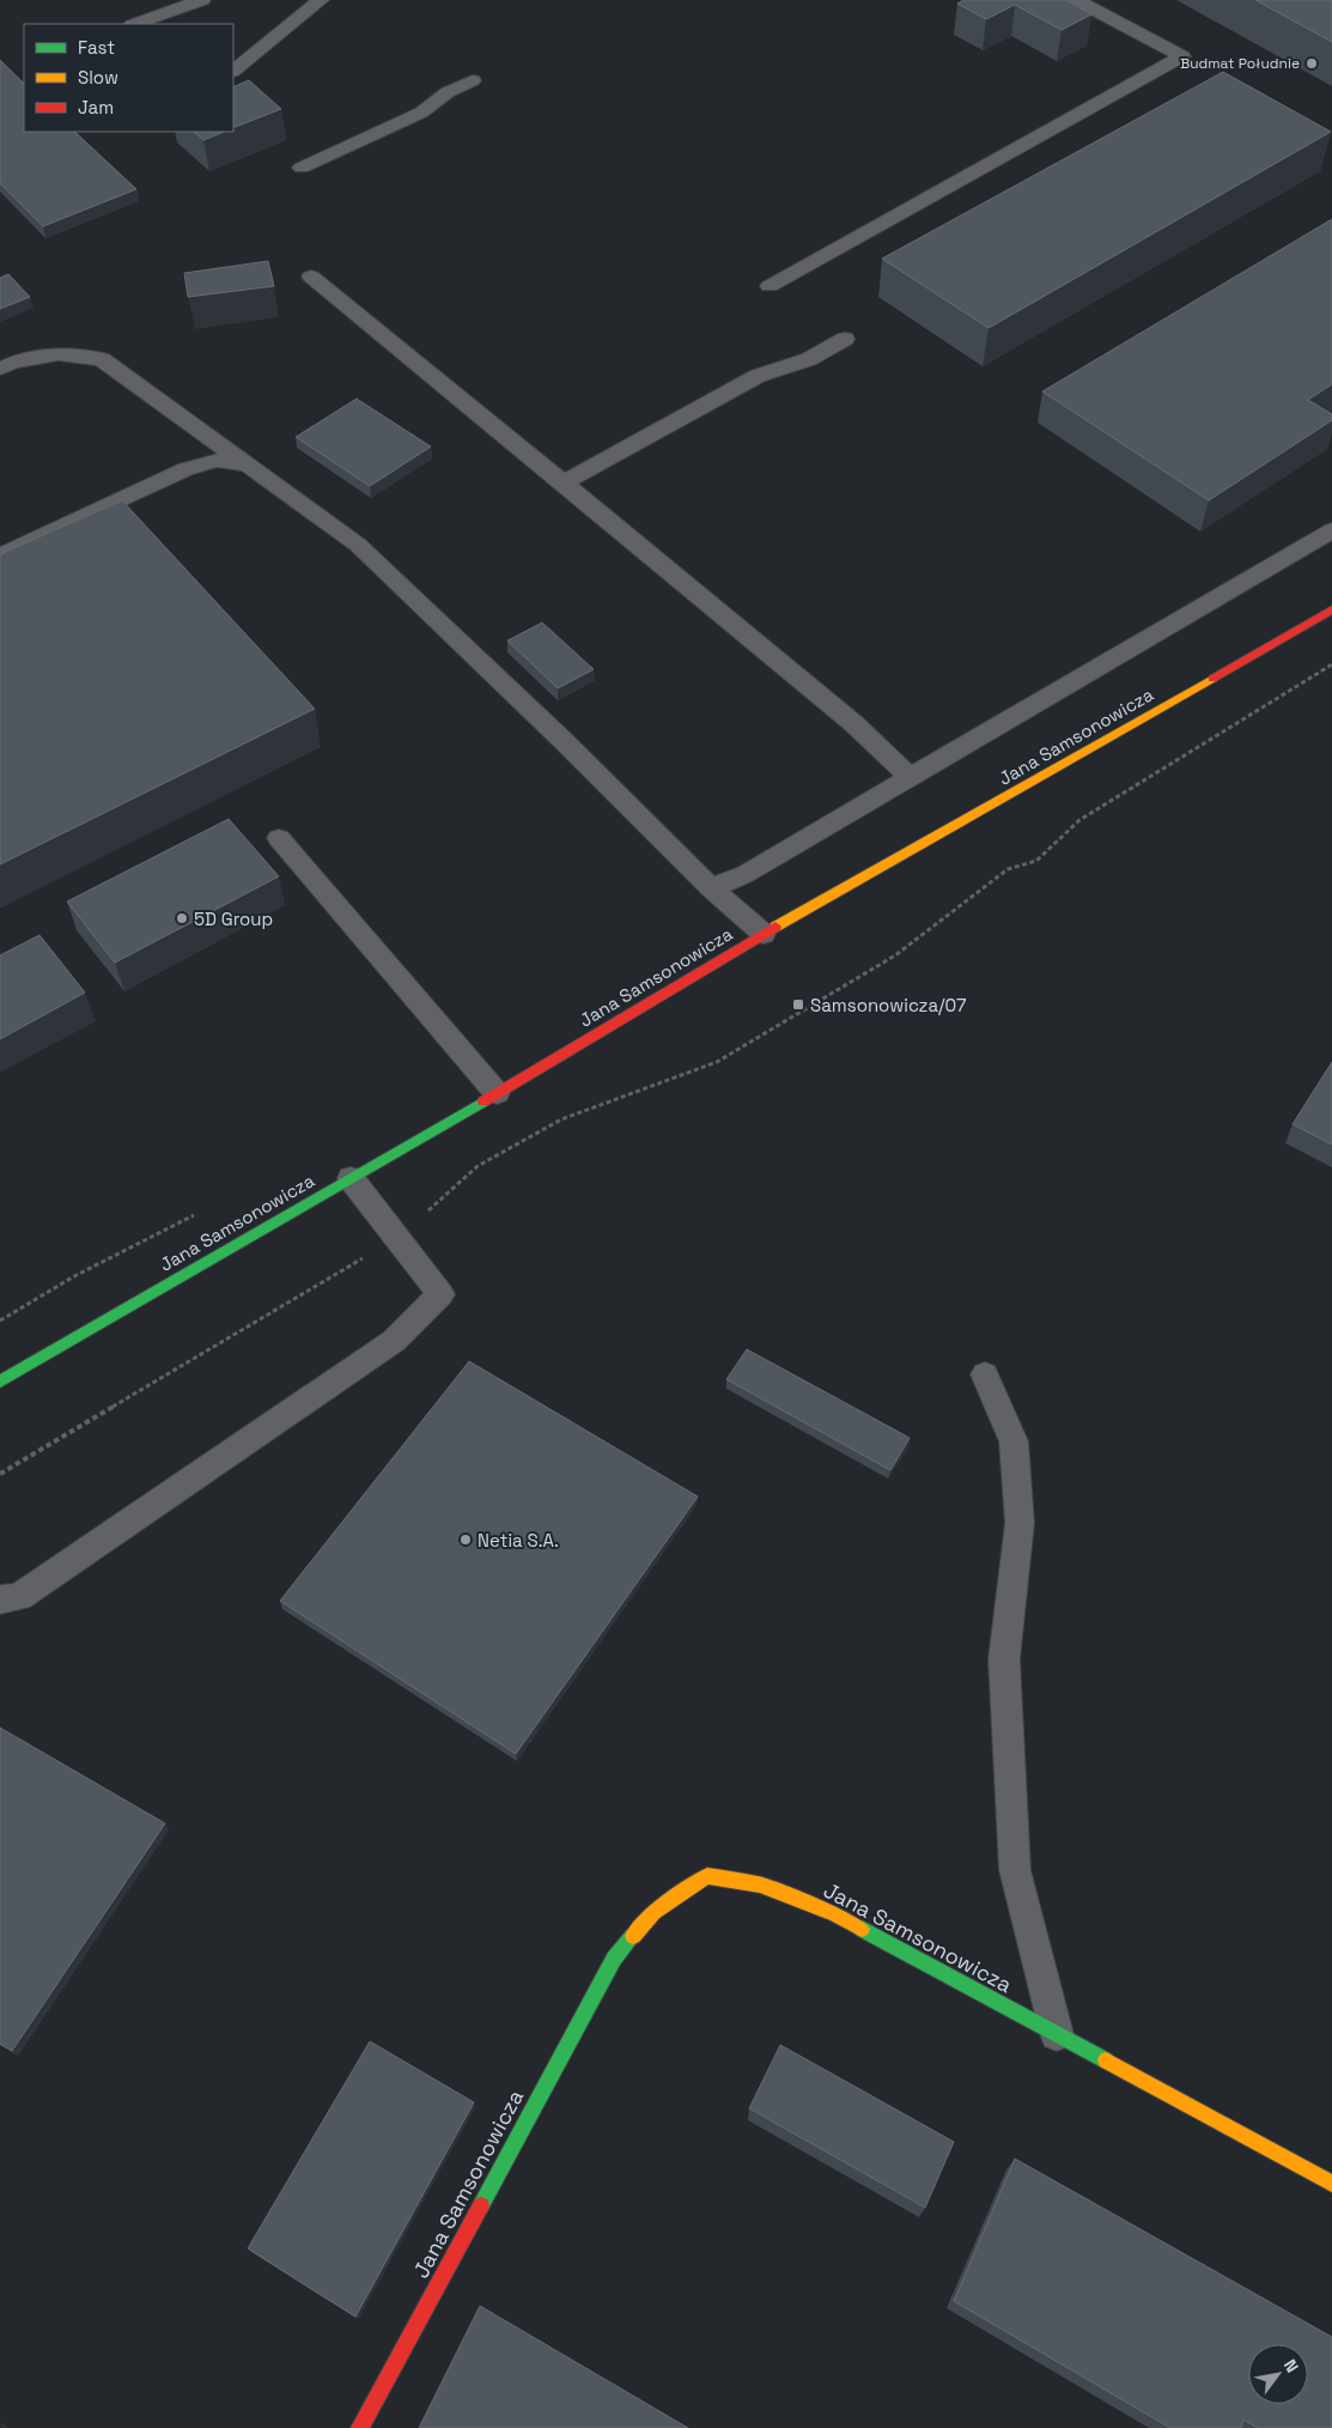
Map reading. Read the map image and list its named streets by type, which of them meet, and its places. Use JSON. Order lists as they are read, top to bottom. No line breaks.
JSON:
{"streets":{"main road":["Jana Samsonowicza"]},"places":{"other":["Budmat Południe","5D Group","Netia S.A."],"transit":["Samsonowicza/07"]},"legend":["Fast","Slow","Jam"],"north":"top right"}
